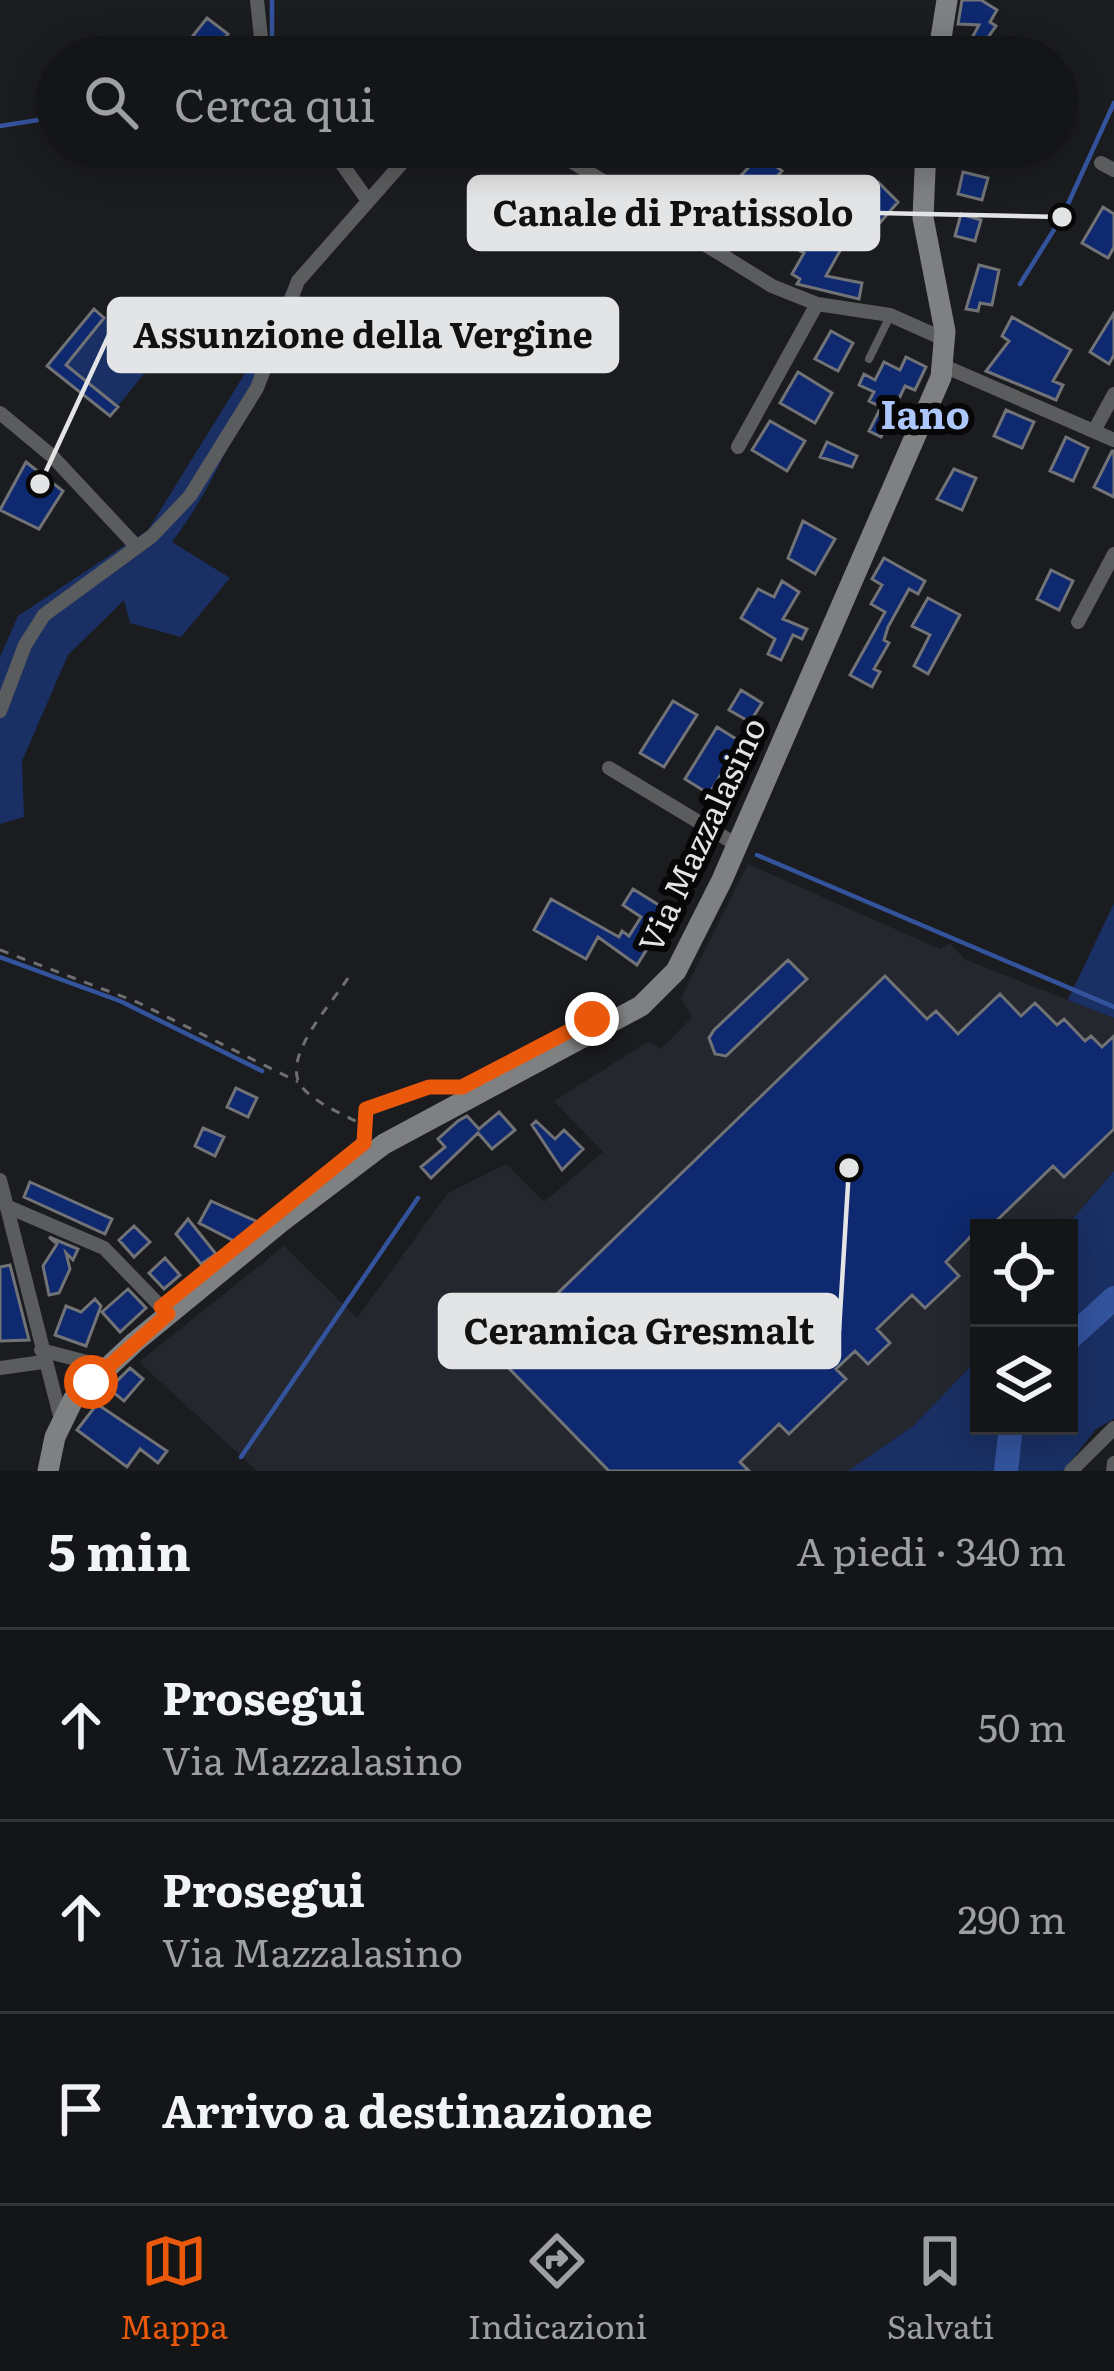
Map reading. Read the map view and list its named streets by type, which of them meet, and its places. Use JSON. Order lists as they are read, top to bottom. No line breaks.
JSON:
{"streets":{"main road":["Via Mazzalasino"]},"districts":["Iano"],"places":["Canale di Pratissolo","Assunzione della Vergine","Ceramica Gresmalt"],"page":{"search":"Cerca qui","heading":["5 min","A piedi · 340 m"],"list":[["Prosegui","Via Mazzalasino","50 m"],["Prosegui","Via Mazzalasino","290 m"],"Arrivo a destinazione"],"nav":["Mappa","Indicazioni","Salvati"]}}
